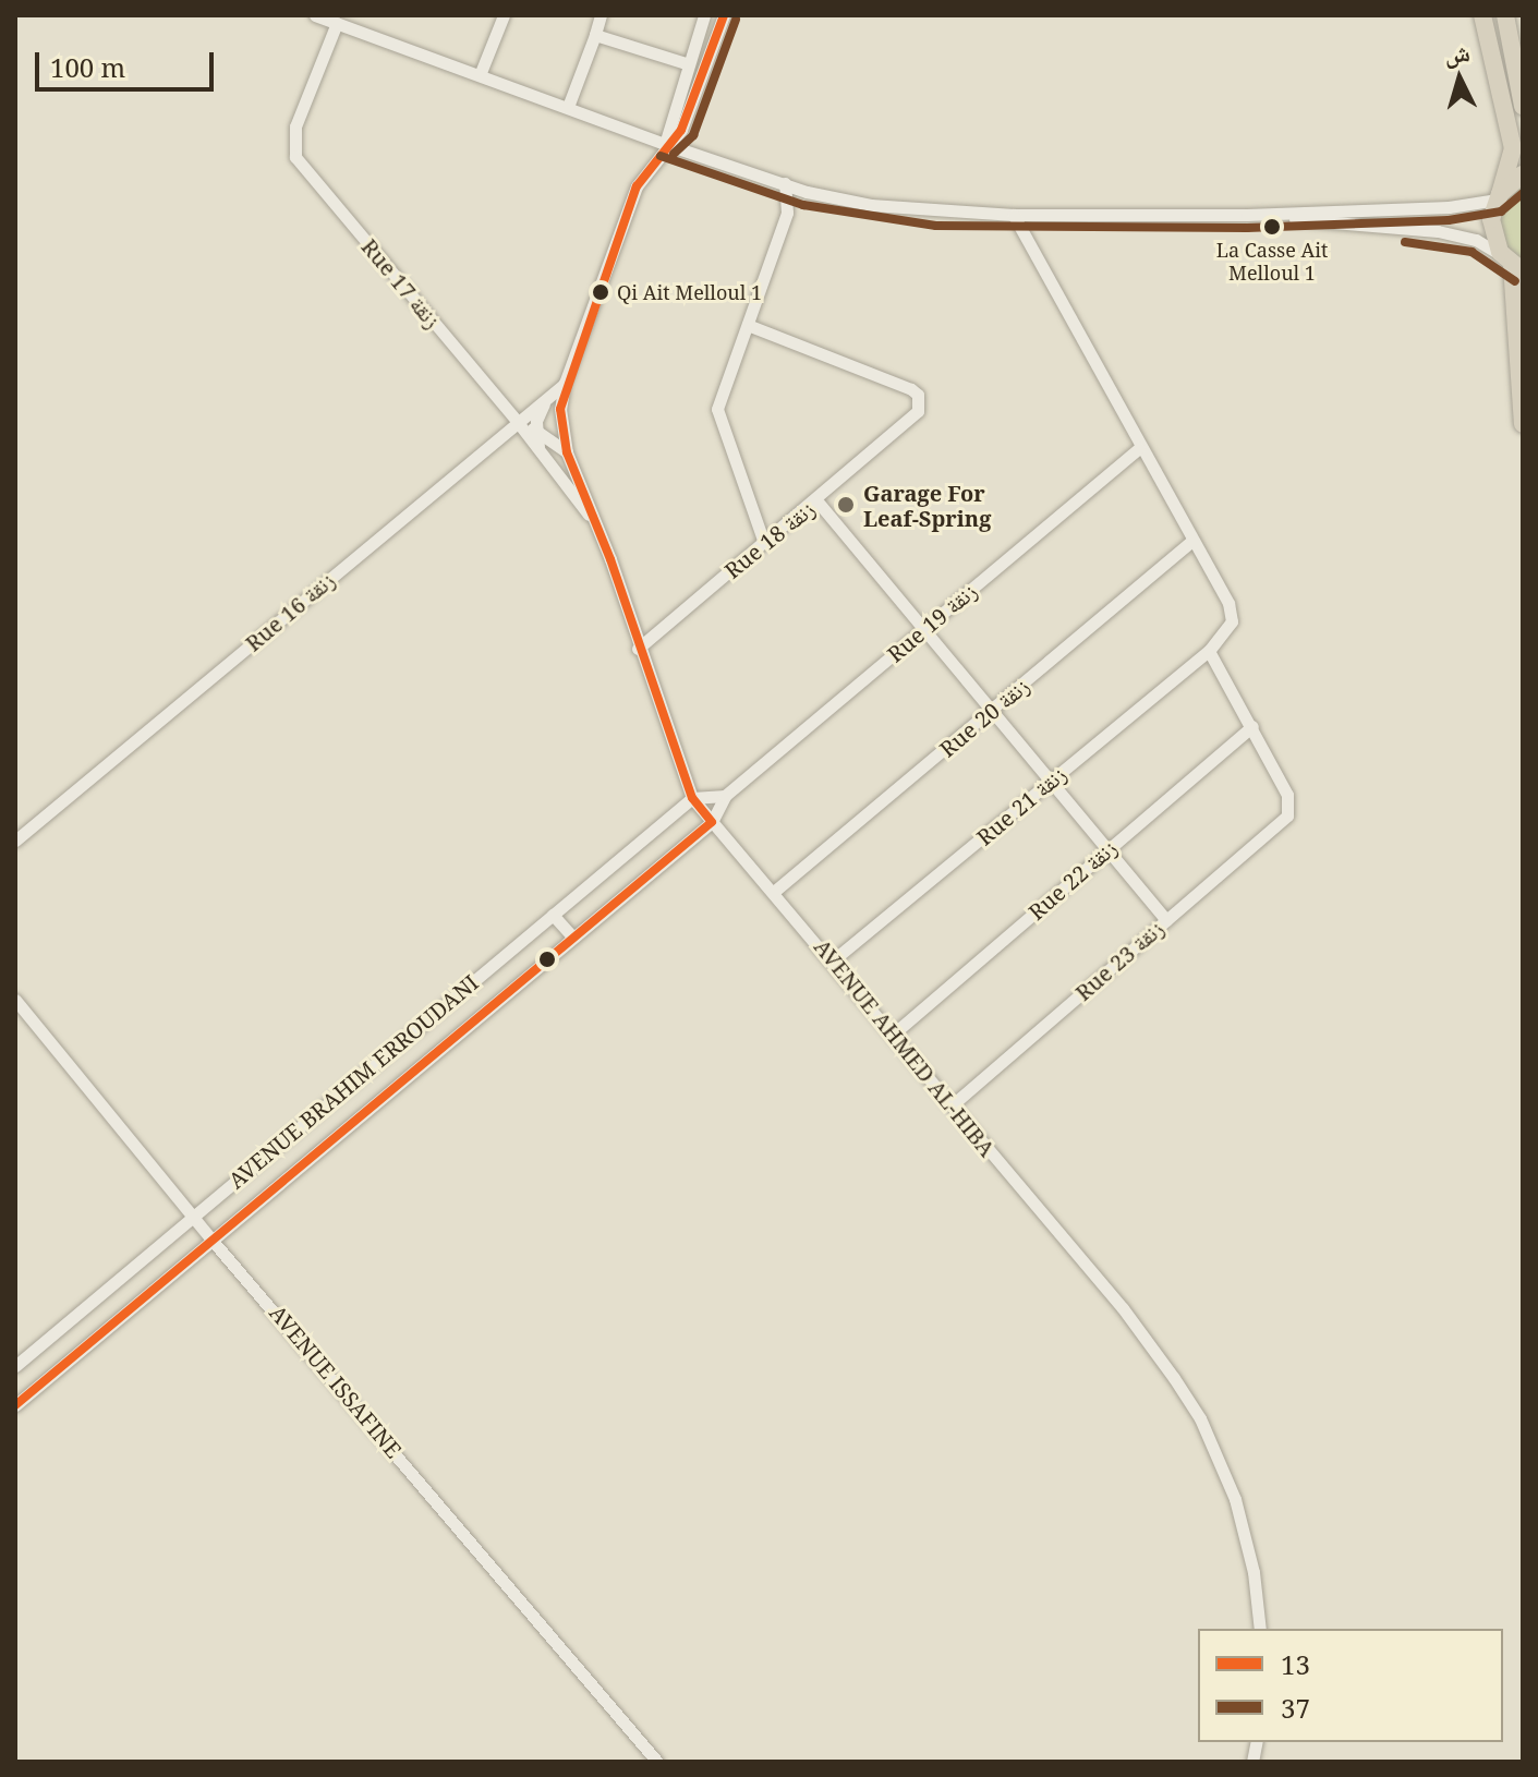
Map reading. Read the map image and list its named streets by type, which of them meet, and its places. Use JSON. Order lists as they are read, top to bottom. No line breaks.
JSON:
{"streets":{"street":["Rue 17 زنقة","Rue 18 زنقة","Rue 16 زنقة","Rue 19 زنقة","Rue 20 زنقة","Rue 21 زنقة","Rue 22 زنقة","Rue 23 زنقة","AVENUE AHMED AL-HIBA","AVENUE BRAHIM ERROUDANI","AVENUE ISSAFINE"]},"crossings":[["Rue 17 زنقة","Rue 16 زنقة"],["Rue 17 زنقة","AVENUE AHMED AL-HIBA"],["Rue 18 زنقة","AVENUE AHMED AL-HIBA"],["Rue 16 زنقة","AVENUE AHMED AL-HIBA"],["Rue 19 زنقة","AVENUE AHMED AL-HIBA"],["Rue 19 زنقة","AVENUE BRAHIM ERROUDANI"],["Rue 20 زنقة","Rue 21 زنقة"],["Rue 20 زنقة","AVENUE AHMED AL-HIBA"],["Rue 21 زنقة","AVENUE AHMED AL-HIBA"],["Rue 22 زنقة","Rue 23 زنقة"],["Rue 22 زنقة","AVENUE AHMED AL-HIBA"],["Rue 23 زنقة","AVENUE AHMED AL-HIBA"],["AVENUE AHMED AL-HIBA","AVENUE BRAHIM ERROUDANI"],["AVENUE BRAHIM ERROUDANI","AVENUE ISSAFINE"]],"places":["La Casse Ait Melloul 1","Qi Ait Melloul 1","Garage For Leaf-Spring"],"lines":["transit line 13","transit line 37"],"legend":["13","37"],"scale_bar":"100 m","north":"top"}
